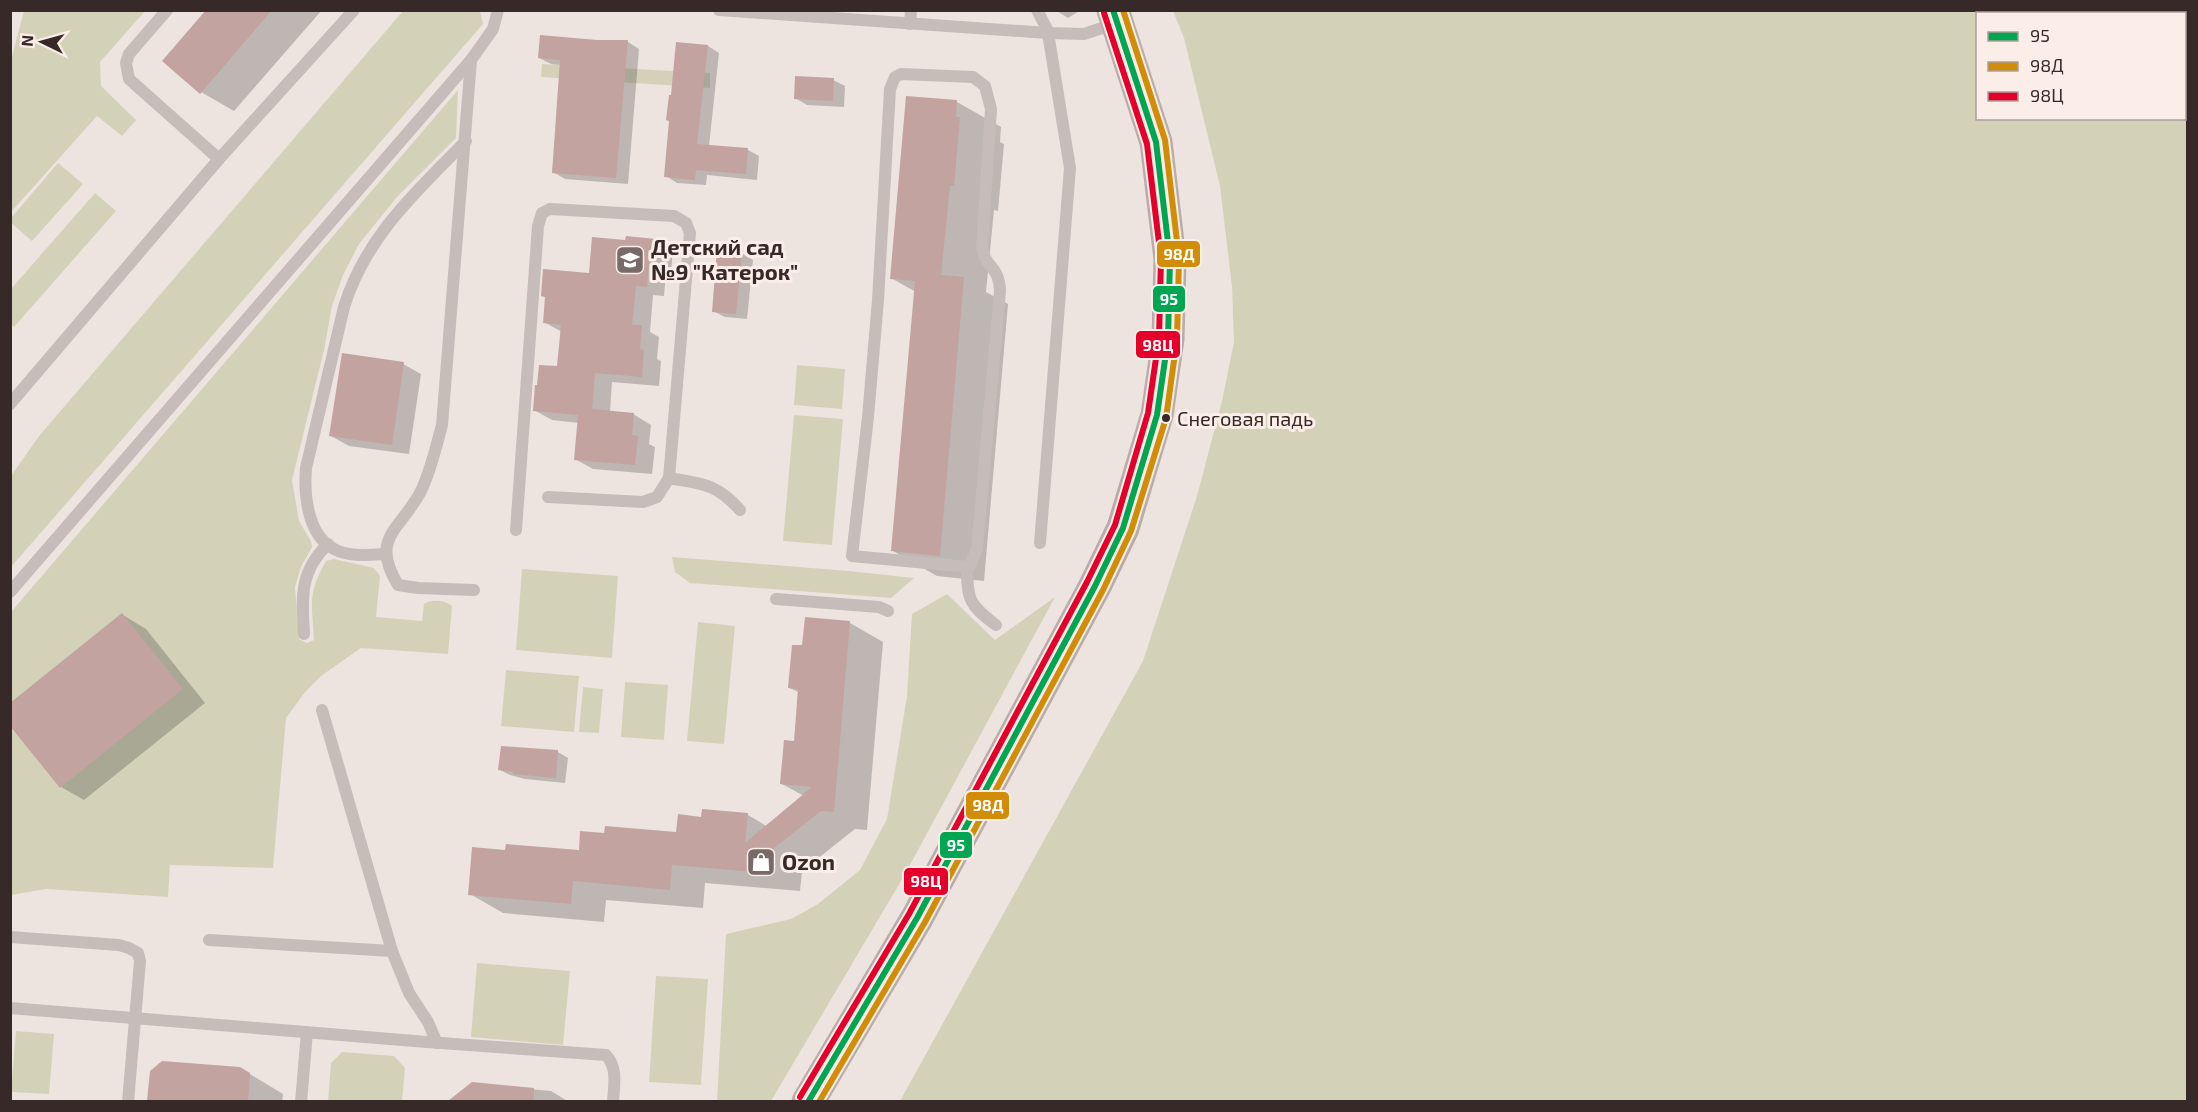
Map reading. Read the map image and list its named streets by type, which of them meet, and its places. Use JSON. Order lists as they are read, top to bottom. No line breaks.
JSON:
{"places":{"school or university":["Детский сад №9 \"Катерок\""],"other":["Снеговая падь"],"shop":["Ozon"]},"lines":["transit line 95","transit line 98Д","transit line 98Ц"],"legend":["95","98Д","98Ц"],"north":"left"}
